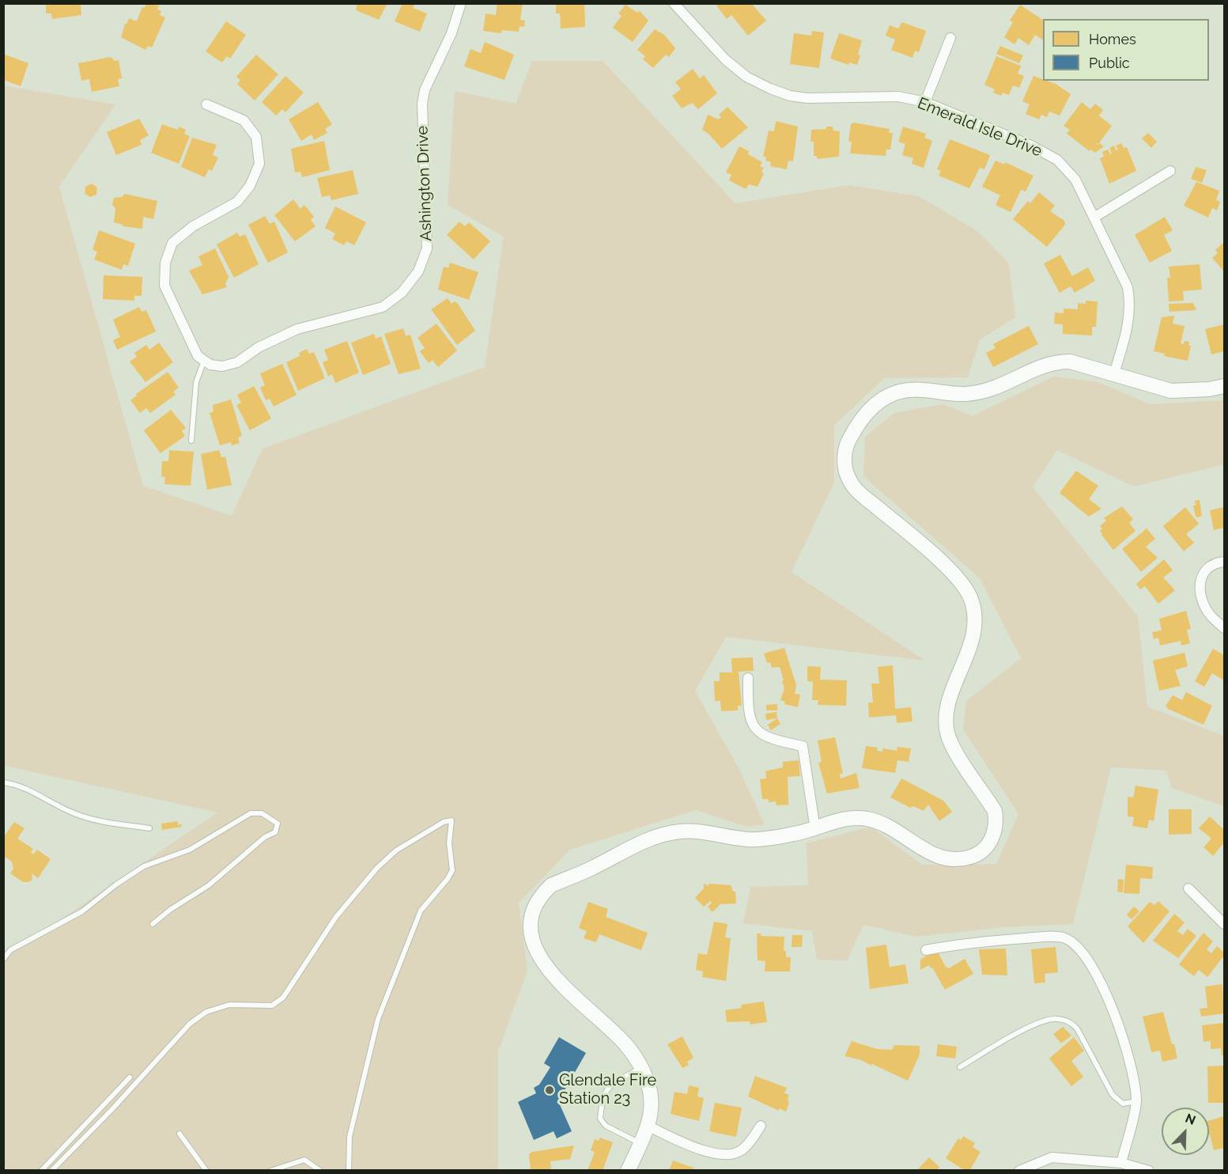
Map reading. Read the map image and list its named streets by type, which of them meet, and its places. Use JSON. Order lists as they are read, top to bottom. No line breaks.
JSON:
{"streets":{"street":["Emerald Isle Drive","Ashington Drive"]},"places":["Glendale Fire Station 23"],"legend":["Homes","Public"],"north":"top right"}
